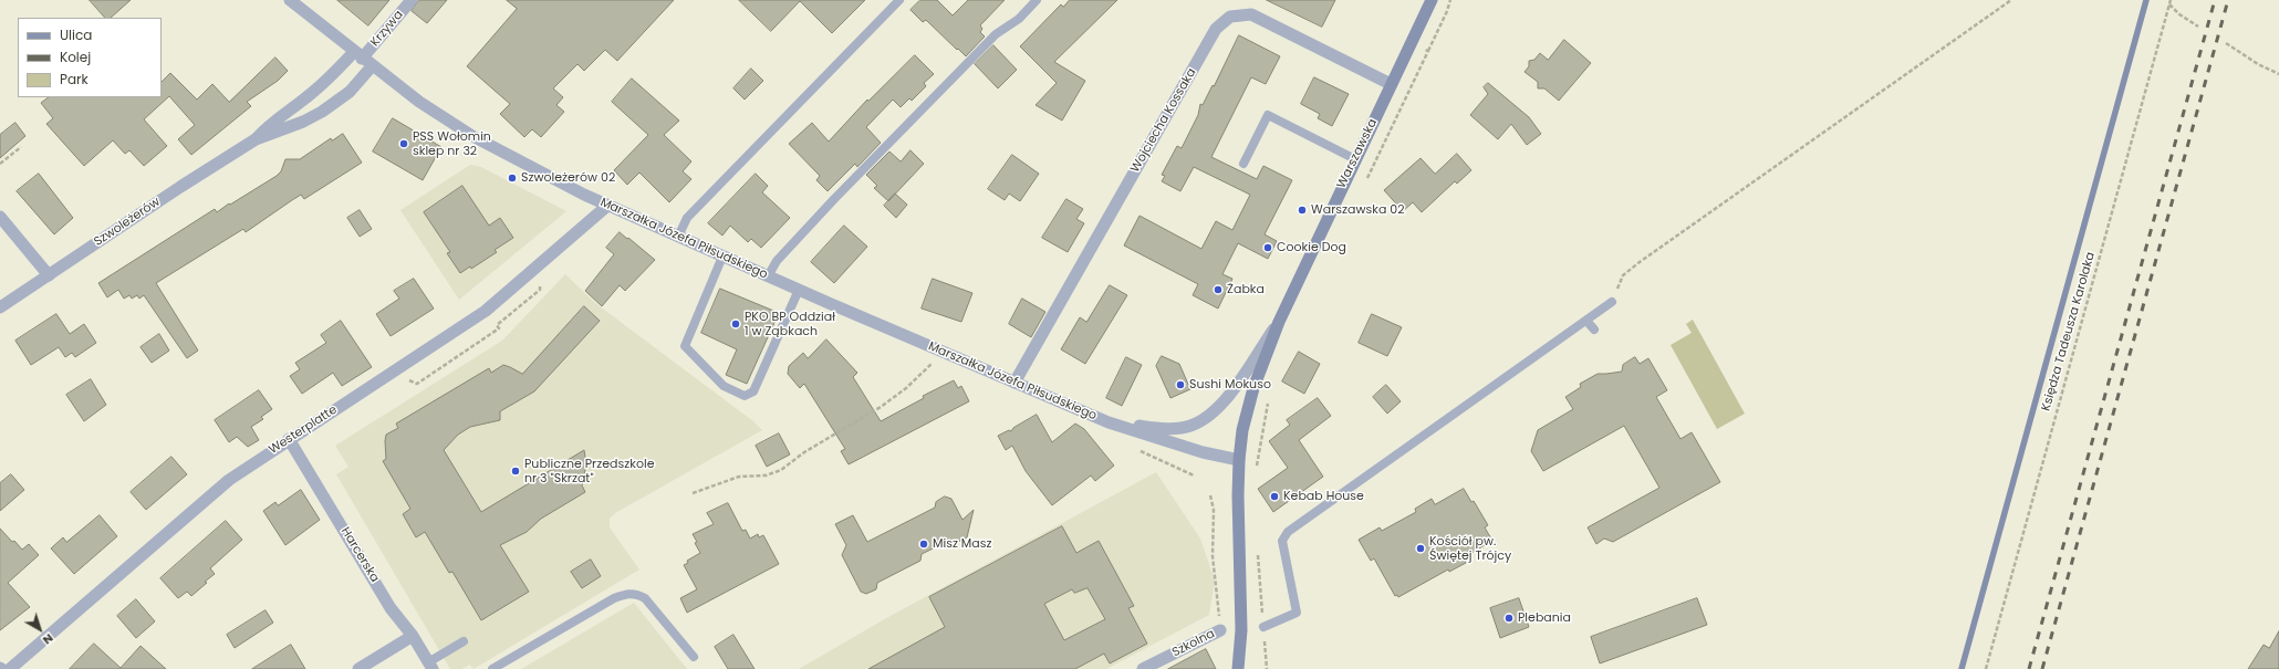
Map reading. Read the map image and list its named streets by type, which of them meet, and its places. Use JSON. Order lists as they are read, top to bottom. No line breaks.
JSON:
{"streets":{"main road":["Warszawska"],"street":["Krzywa","Wojciecha Kossaka","Szwoleżerów","Marszałka Józefa Piłsudskiego","Westerplatte","Harcerska","Szkolna"],"path":["Księdza Tadeusza Karolaka"]},"crossings":[["Krzywa","Szwoleżerów"],["Krzywa","Marszałka Józefa Piłsudskiego"],["Wojciecha Kossaka","Warszawska"],["Wojciecha Kossaka","Marszałka Józefa Piłsudskiego"],["Warszawska","Marszałka Józefa Piłsudskiego"],["Szwoleżerów","Marszałka Józefa Piłsudskiego"],["Marszałka Józefa Piłsudskiego","Westerplatte"],["Westerplatte","Harcerska"]],"places":["PSS Wołomin sklep nr 32","Szwoleżerów 02","Warszawska 02","Cookie Dog","Żabka","PKO BP Oddział 1 w Ząbkach","Sushi Mokuso","Publiczne Przedszkole nr 3 \"Skrzat\"","Kebab House","Misz Masz","Kościół pw. Świętej Trójcy","Plebania"],"legend":["Ulica","Kolej","Park"],"north":"bottom right"}
